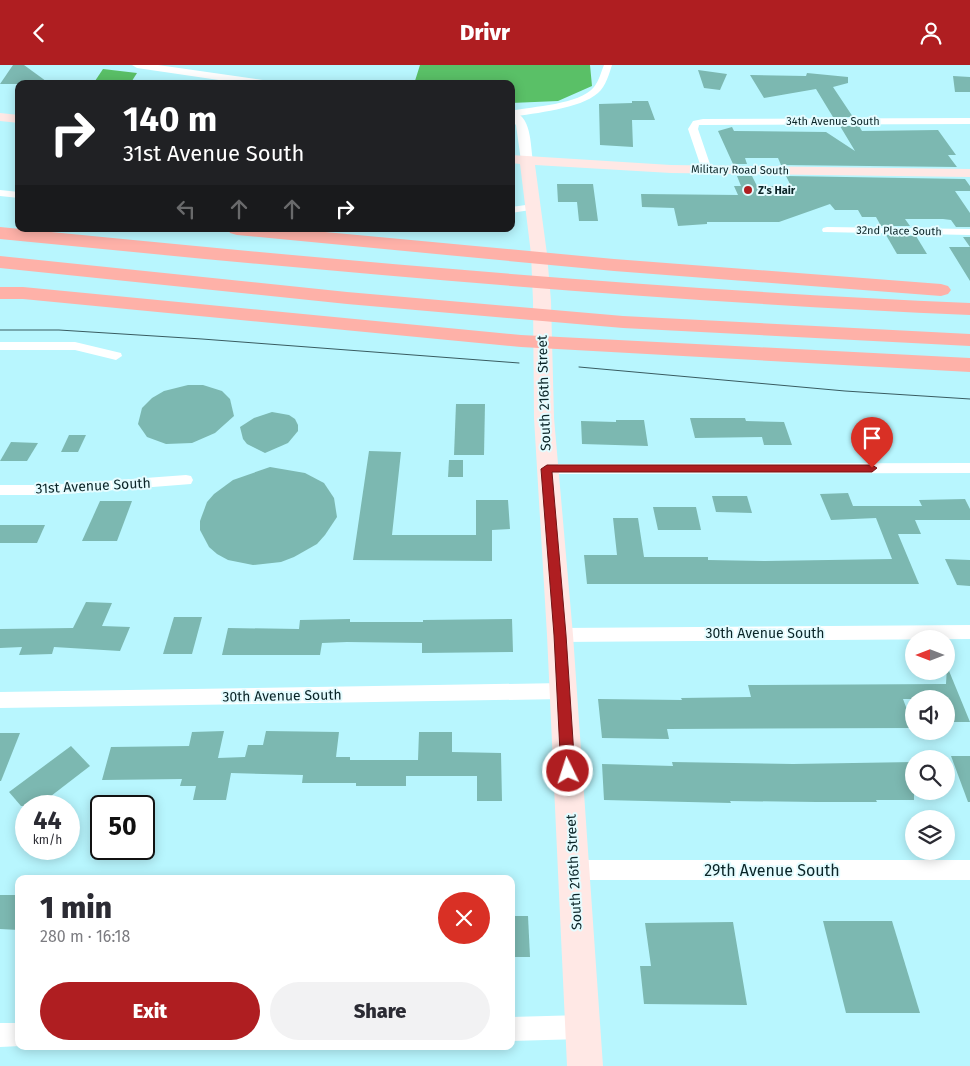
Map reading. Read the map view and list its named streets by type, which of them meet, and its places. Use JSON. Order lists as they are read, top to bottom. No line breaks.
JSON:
{"streets":{"main road":["Military Road South","South 216th Street"],"street":["34th Avenue South","32nd Place South","31st Avenue South","30th Avenue South","29th Avenue South"]},"crossings":[["34th Avenue South","Military Road South"],["Military Road South","South 216th Street"],["South 216th Street","30th Avenue South"],["South 216th Street","29th Avenue South"]],"places":["Z's Hair"],"north":"left","page":{"header":"Drivr","turn":["140 m","31st Avenue South"],"speed":"44 km/h","limit":"50","heading":["1 min","280 m · 16:18"],"buttons":["Exit","Share"]}}
